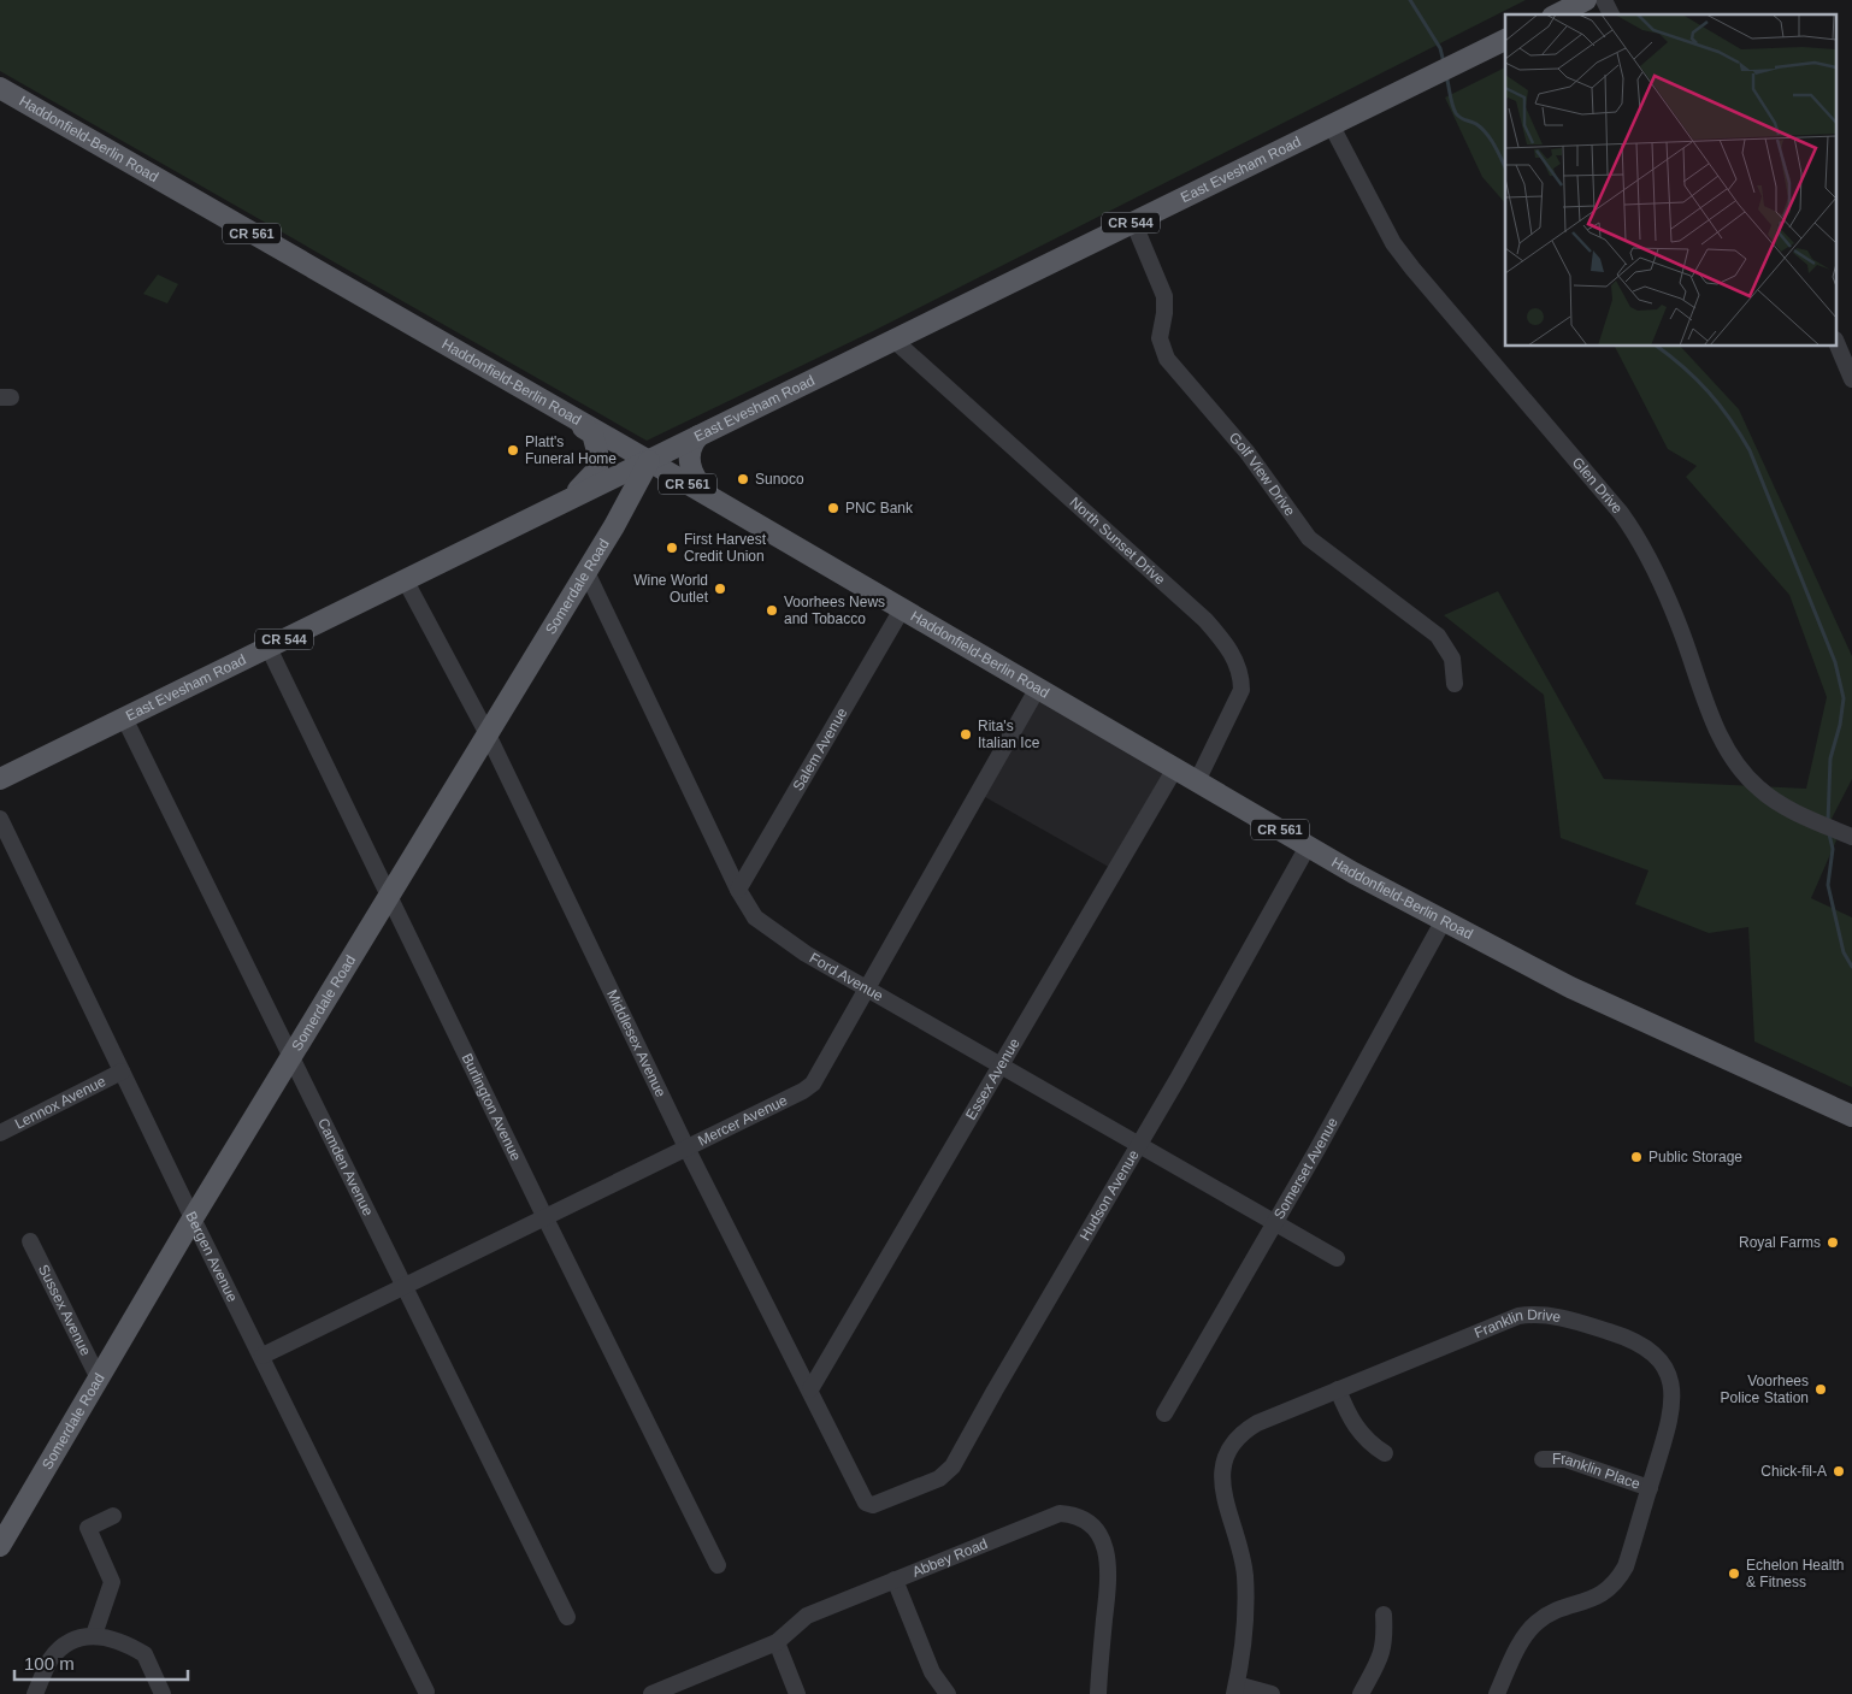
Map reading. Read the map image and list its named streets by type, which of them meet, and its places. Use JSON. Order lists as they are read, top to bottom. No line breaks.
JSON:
{"streets":{"main road":["Haddonfield-Berlin Road","East Evesham Road","CR 544","CR 561","Somerdale Road"],"street":["Golf View Drive","Glen Drive","North Sunset Drive","Salem Avenue","Ford Avenue","Middlesex Avenue","Essex Avenue","Lennox Avenue","Burlington Avenue","Mercer Avenue","Camden Avenue","Somerset Avenue","Hudson Avenue","Bergen Avenue","Sussex Avenue","Franklin Drive","Franklin Place","Abbey Road"]},"crossings":[["Haddonfield-Berlin Road","East Evesham Road"],["Haddonfield-Berlin Road","North Sunset Drive"],["Haddonfield-Berlin Road","Somerdale Road"],["Haddonfield-Berlin Road","Salem Avenue"],["Haddonfield-Berlin Road","Essex Avenue"],["Haddonfield-Berlin Road","Mercer Avenue"],["Haddonfield-Berlin Road","Somerset Avenue"],["Haddonfield-Berlin Road","Hudson Avenue"],["East Evesham Road","Golf View Drive"],["East Evesham Road","Glen Drive"],["East Evesham Road","North Sunset Drive"],["East Evesham Road","Somerdale Road"],["East Evesham Road","Middlesex Avenue"],["East Evesham Road","Burlington Avenue"],["East Evesham Road","Camden Avenue"],["Somerdale Road","Ford Avenue"],["Somerdale Road","Middlesex Avenue"],["Somerdale Road","Burlington Avenue"],["Somerdale Road","Camden Avenue"],["Somerdale Road","Bergen Avenue"],["Somerdale Road","Sussex Avenue"],["Salem Avenue","Ford Avenue"],["Ford Avenue","Essex Avenue"],["Ford Avenue","Mercer Avenue"],["Ford Avenue","Somerset Avenue"],["Ford Avenue","Hudson Avenue"],["Middlesex Avenue","Essex Avenue"],["Middlesex Avenue","Mercer Avenue"],["Middlesex Avenue","Hudson Avenue"],["Lennox Avenue","Bergen Avenue"],["Burlington Avenue","Mercer Avenue"],["Mercer Avenue","Camden Avenue"],["Mercer Avenue","Bergen Avenue"],["Franklin Drive","Franklin Place"]],"places":["Platt's Funeral Home","Sunoco","PNC Bank","First Harvest Credit Union","Wine World Outlet","Voorhees News and Tobacco","Rita's Italian Ice","Public Storage","Royal Farms","Voorhees Police Station","Chick-fil-A","Echelon Health & Fitness"],"scale_bar":"100 m"}
